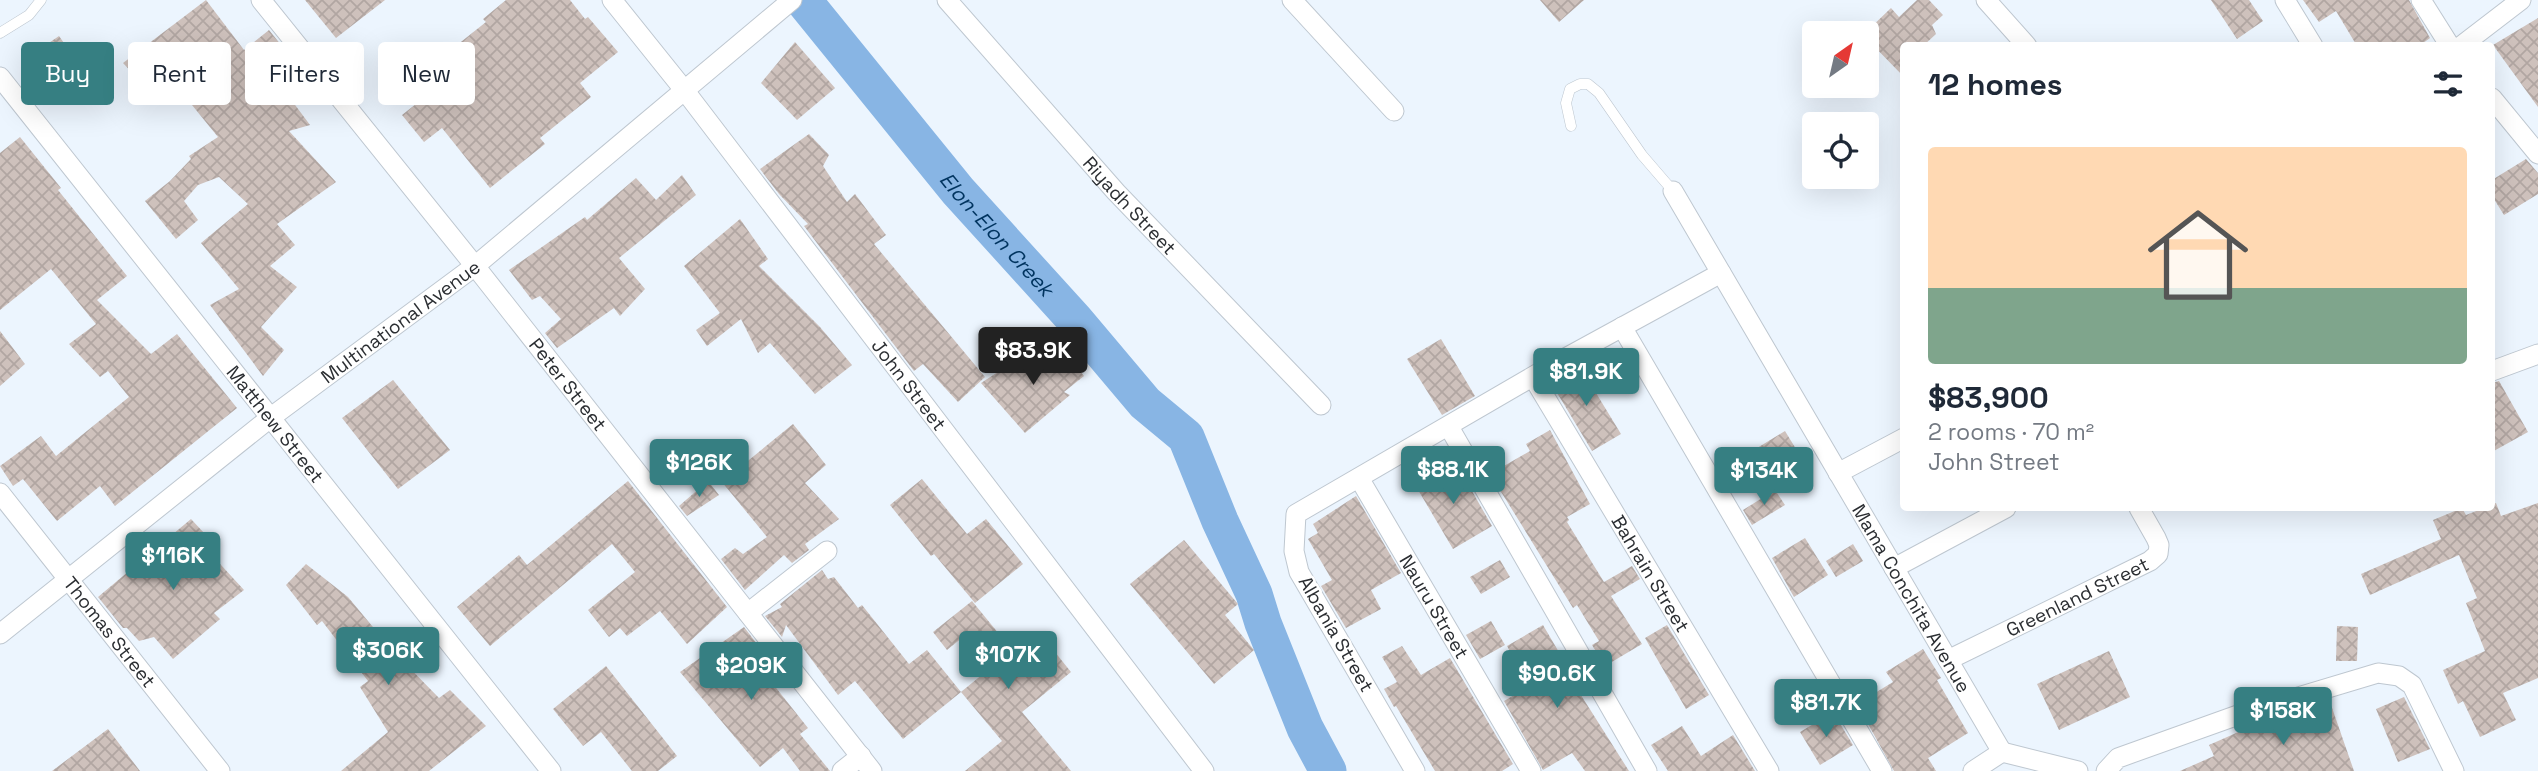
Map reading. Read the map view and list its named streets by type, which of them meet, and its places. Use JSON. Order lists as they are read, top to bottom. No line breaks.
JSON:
{"streets":{"street":["Riyadh Street","Multinational Avenue","Peter Street","John Street","Matthew Street","Bahrain Street","Greenland Street","Mama Conchita Avenue","Nauru Street","Thomas Street","Albania Street"]},"crossings":[["Multinational Avenue","Peter Street"],["Multinational Avenue","John Street"],["Multinational Avenue","Matthew Street"],["Multinational Avenue","Thomas Street"],["Bahrain Street","Albania Street"],["Greenland Street","Mama Conchita Avenue"],["Mama Conchita Avenue","Albania Street"],["Nauru Street","Albania Street"]],"water":["Elon-Elon Creek"],"north":"top right","page":{"chip":["Buy","Rent","Filters","New"],"heading":"12 homes","list":[{"name":"$83,900","note":"2 rooms · 70 m² · John Street"}],"price":["$83.9K","$81.9K","$126K","$88.1K","$134K","$116K","$306K","$107K","$209K","$90.6K","$81.7K","$158K"]}}
